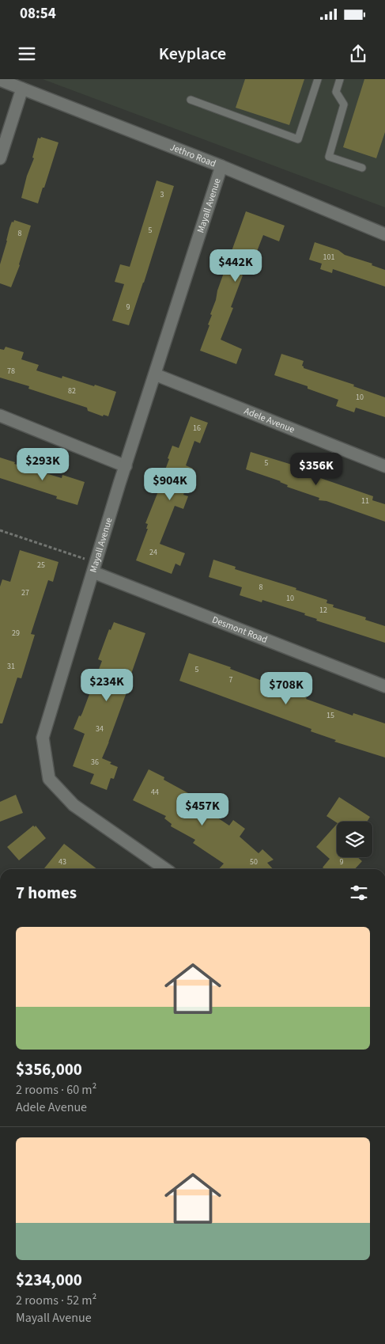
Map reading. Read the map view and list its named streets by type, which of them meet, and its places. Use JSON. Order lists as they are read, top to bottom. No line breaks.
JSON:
{"streets":{"street":["Jethro Road","Mayall Avenue","Adele Avenue","Desmont Road"]},"crossings":[["Jethro Road","Mayall Avenue"],["Mayall Avenue","Adele Avenue"],["Mayall Avenue","Desmont Road"]],"house_numbers":["3","5","8","101","9","78","82","10","16","5","11","24","25","8","27","10","12","29","31","5","7","15","34","36","44","43","50","9"],"page":{"status":"08:54","header":"Keyplace","price":["$442K","$293K","$356K","$904K","$234K","$708K","$457K"],"heading":"7 homes","list":[{"name":"$356,000","note":"2 rooms · 60 m² · Adele Avenue"},{"name":"$234,000","note":"2 rooms · 52 m² · Mayall Avenue"}]}}
